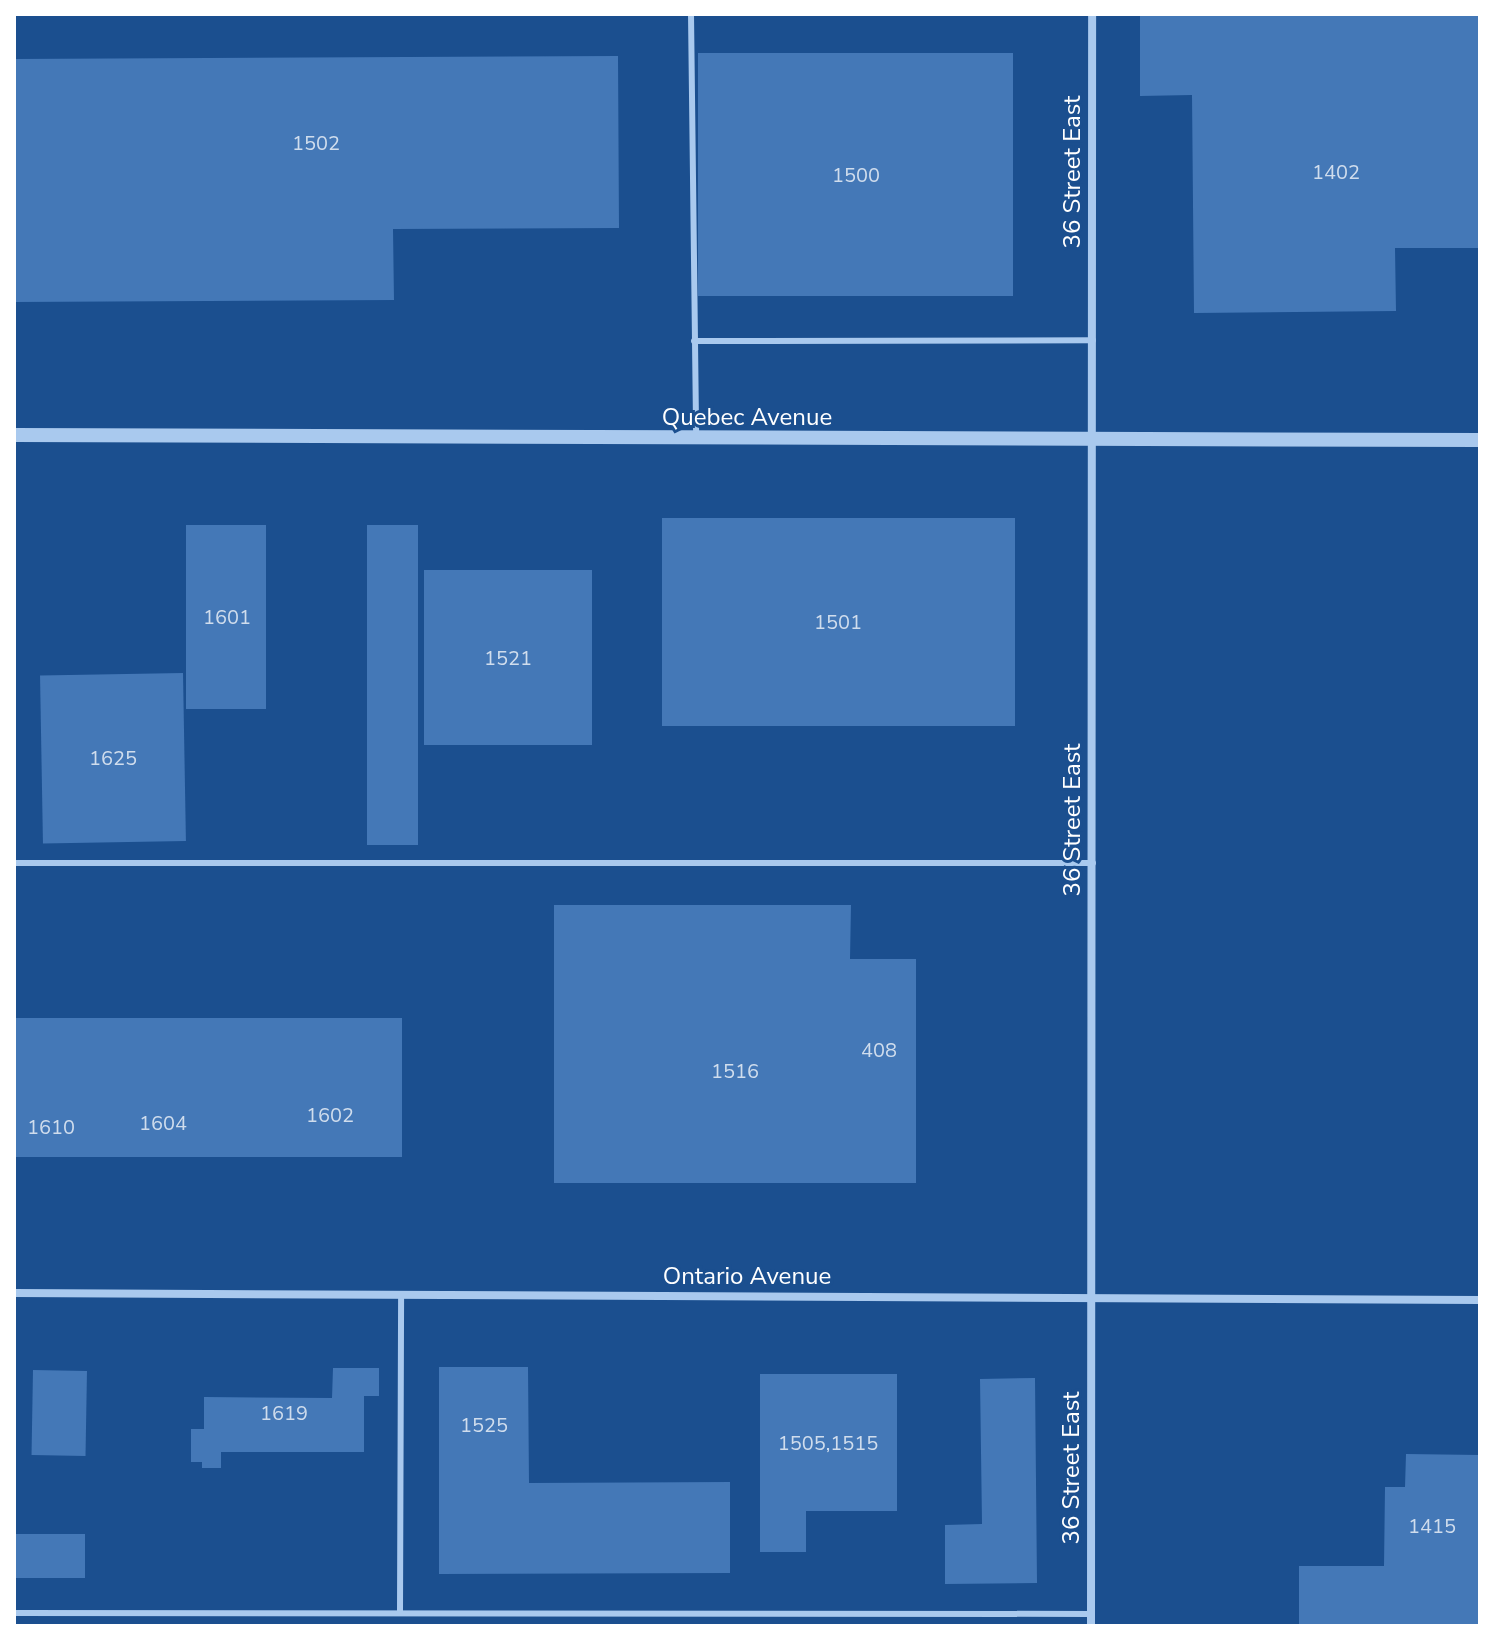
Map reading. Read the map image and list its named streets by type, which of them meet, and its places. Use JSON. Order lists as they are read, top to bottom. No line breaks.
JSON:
{"streets":{"street":["36 Street East","Quebec Avenue","Ontario Avenue"]},"crossings":[["36 Street East","Quebec Avenue"],["36 Street East","Ontario Avenue"]],"house_numbers":["1502","1402","1500","1601","1501","1521","1625","408","1516","1602","1604","1610","1619","1525","1505,1515","1415"]}
